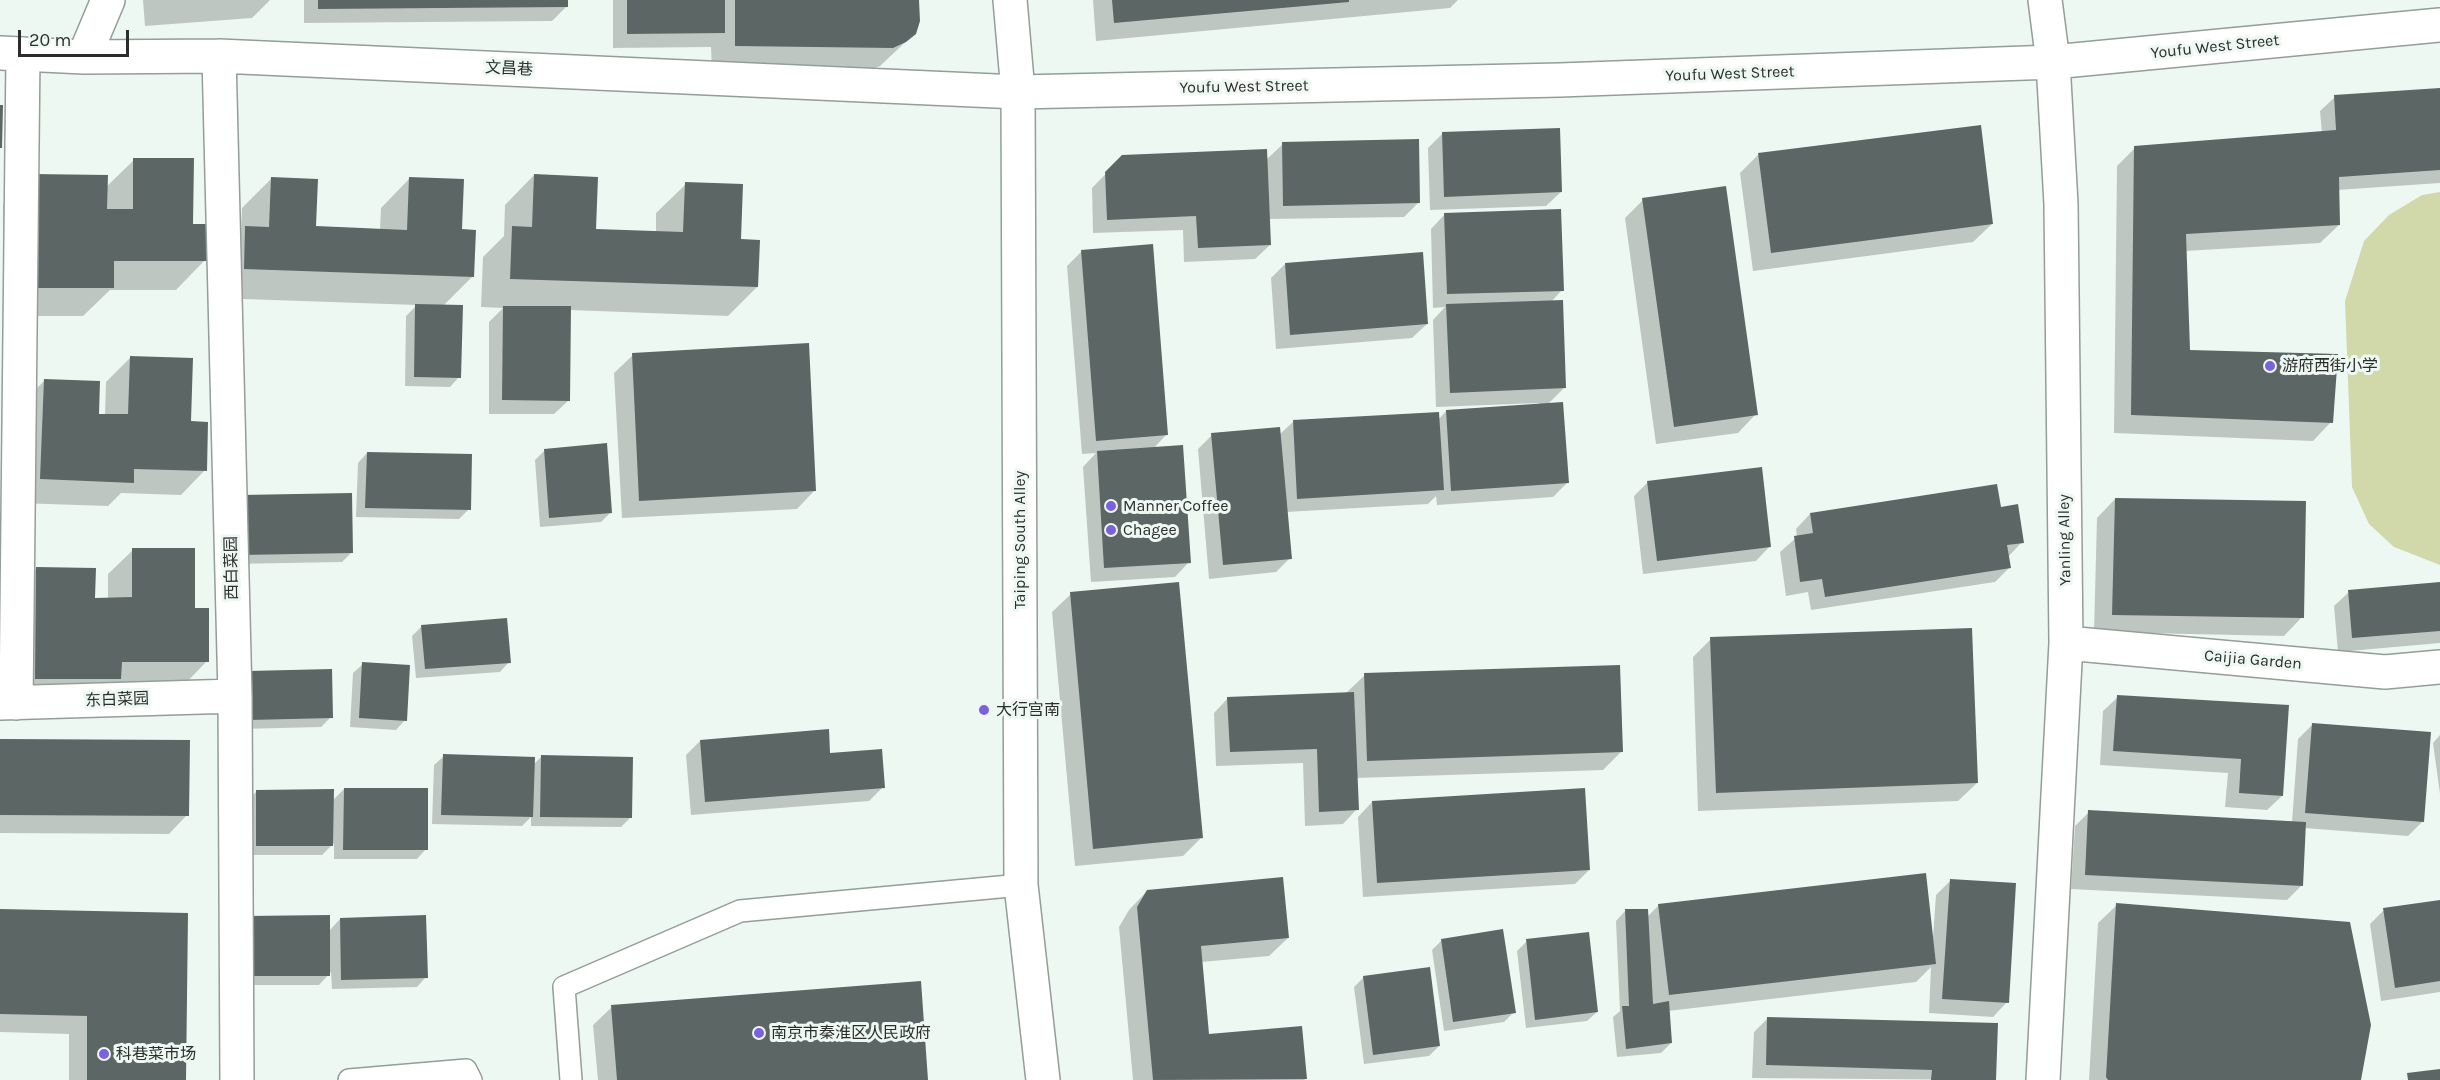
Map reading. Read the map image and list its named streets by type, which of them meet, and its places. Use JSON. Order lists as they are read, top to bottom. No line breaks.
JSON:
{"streets":{"street":["Youfu West Street","文昌巷","Taiping South Alley","Yanling Alley","西白菜园","Caijia Garden","东白菜园"]},"crossings":[["Youfu West Street","文昌巷"],["Youfu West Street","Taiping South Alley"],["Youfu West Street","Yanling Alley"],["文昌巷","Taiping South Alley"],["文昌巷","西白菜园"],["Yanling Alley","Caijia Garden"],["西白菜园","东白菜园"]],"places":["游府西街小学","Manner Coffee","Chagee","大行宫南","南京市秦淮区人民政府","科巷菜市场"],"scale_bar":"20 m"}
